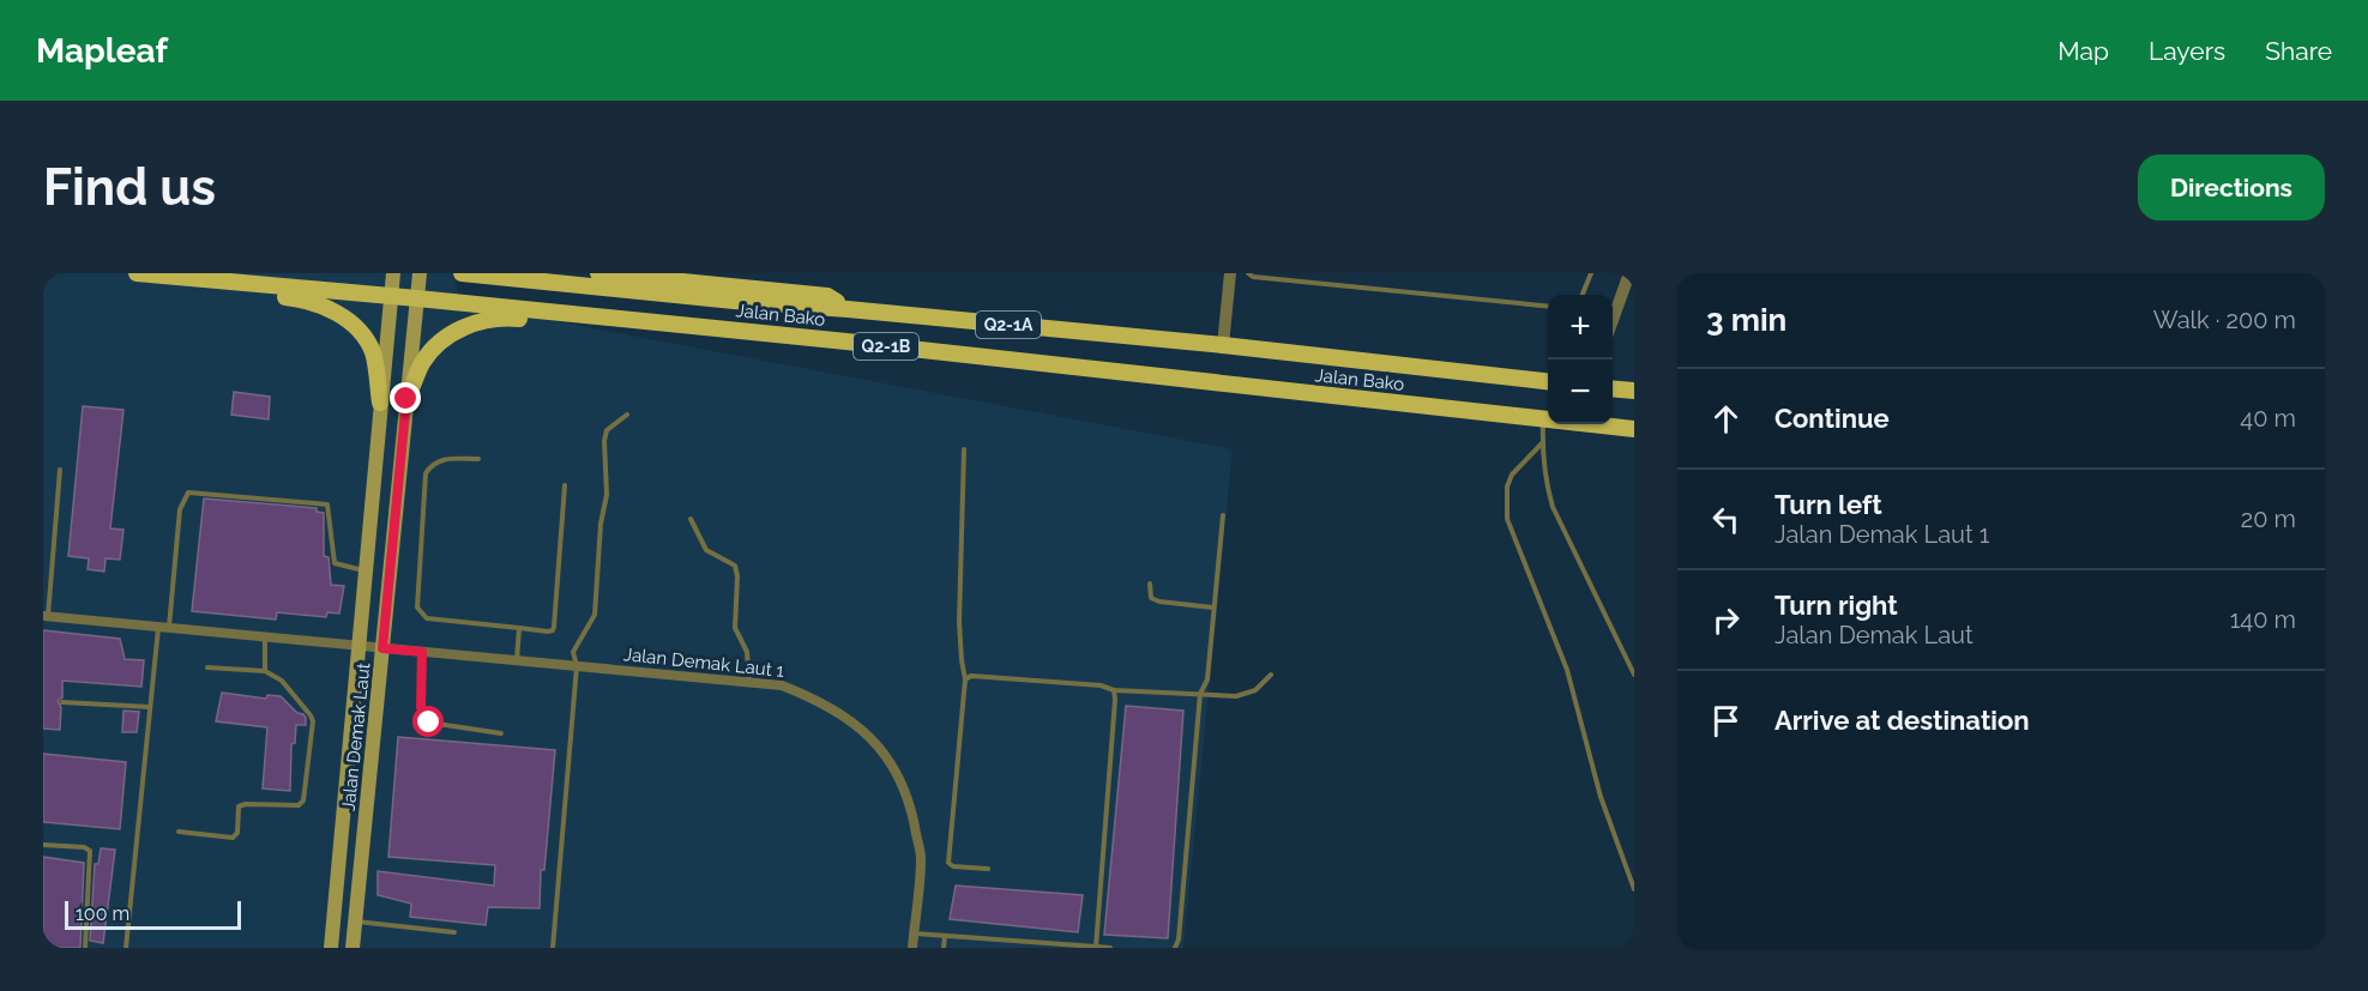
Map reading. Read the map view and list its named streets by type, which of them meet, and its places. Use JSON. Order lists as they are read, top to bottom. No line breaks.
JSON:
{"streets":{"main road":["Jalan Bako","Q2-1A","Q2-1B","Jalan Demak Laut"],"street":["Jalan Demak Laut 1"]},"crossings":[["Jalan Bako","Jalan Demak Laut"],["Jalan Demak Laut 1","Jalan Demak Laut"]],"scale_bar":"100 m","page":{"header":"Mapleaf","nav":["Map","Layers","Share"],"buttons":"Directions","title":"Find us","heading":["3 min","Walk · 200 m"],"map_buttons":["+","−"],"list":[["Continue","40 m"],["Turn left","Jalan Demak Laut 1","20 m"],["Turn right","Jalan Demak Laut","140 m"],"Arrive at destination"],"scale":"100 m"}}
